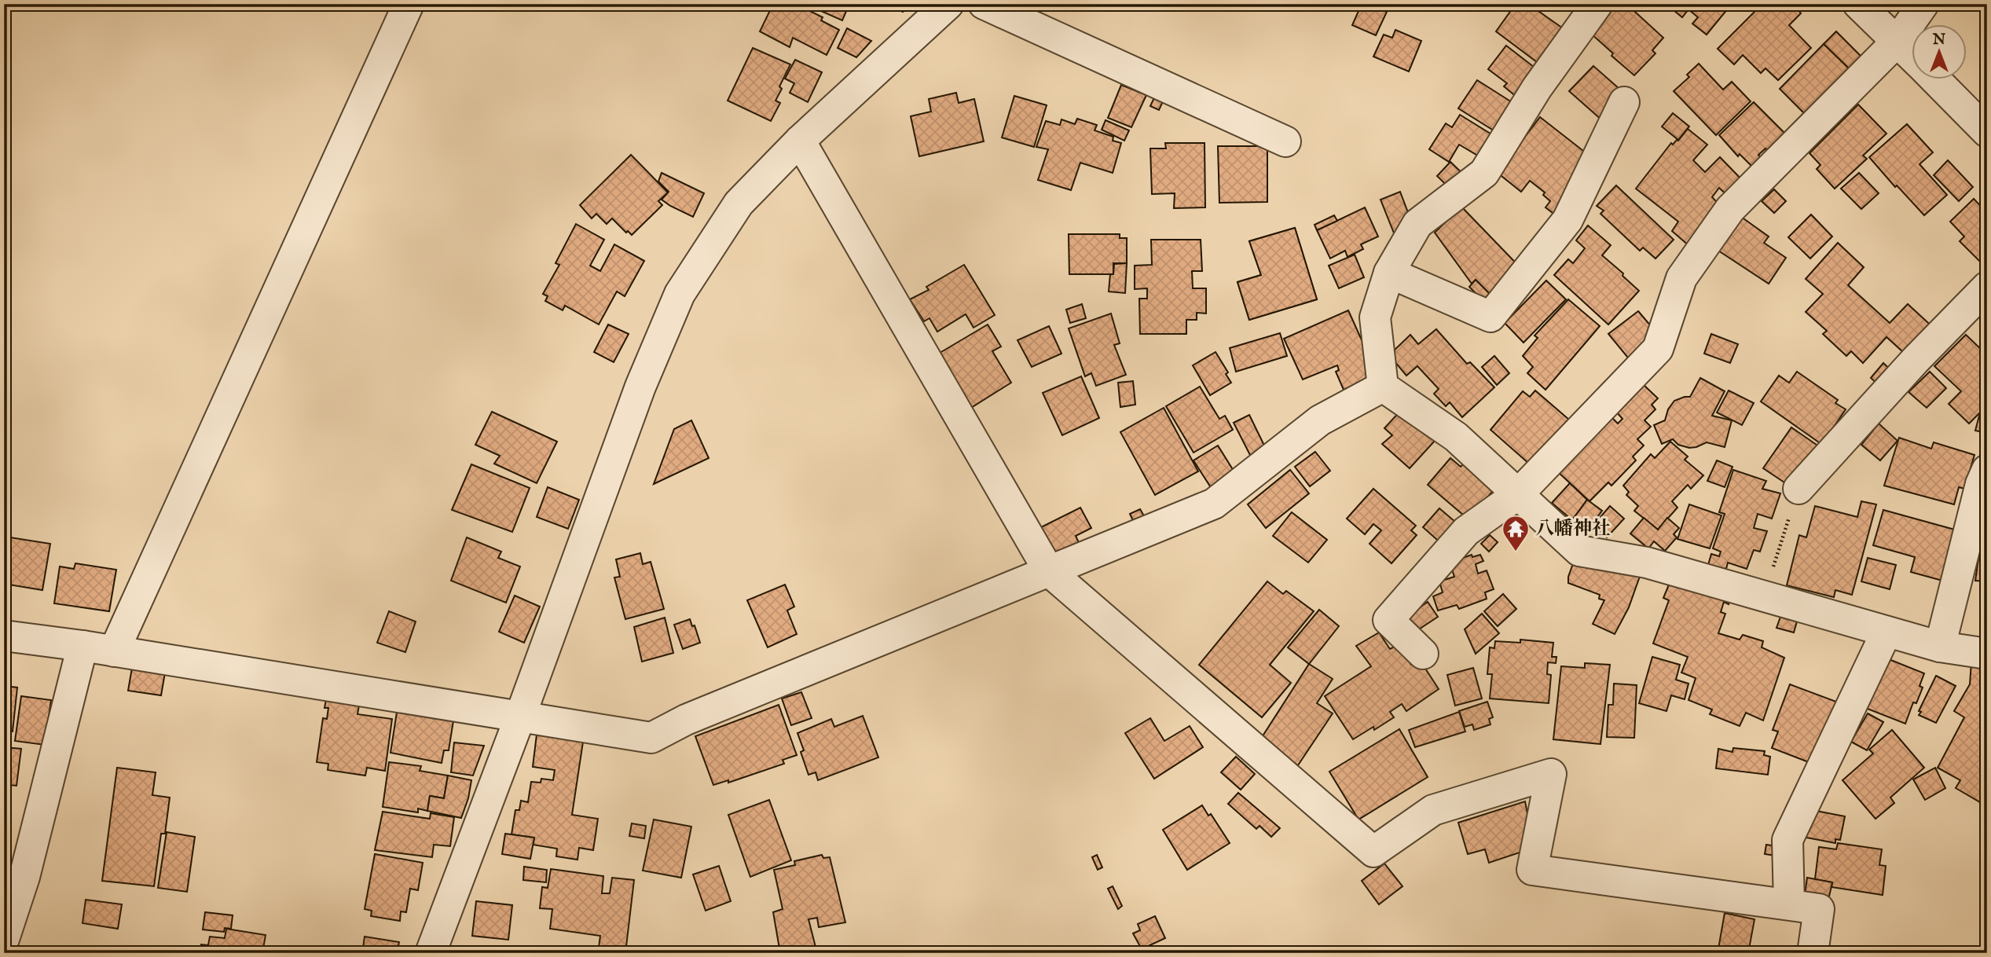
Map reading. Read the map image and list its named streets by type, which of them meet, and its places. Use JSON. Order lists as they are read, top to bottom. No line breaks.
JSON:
{"places":{"temple":["八幡神社"]},"north":"top"}
